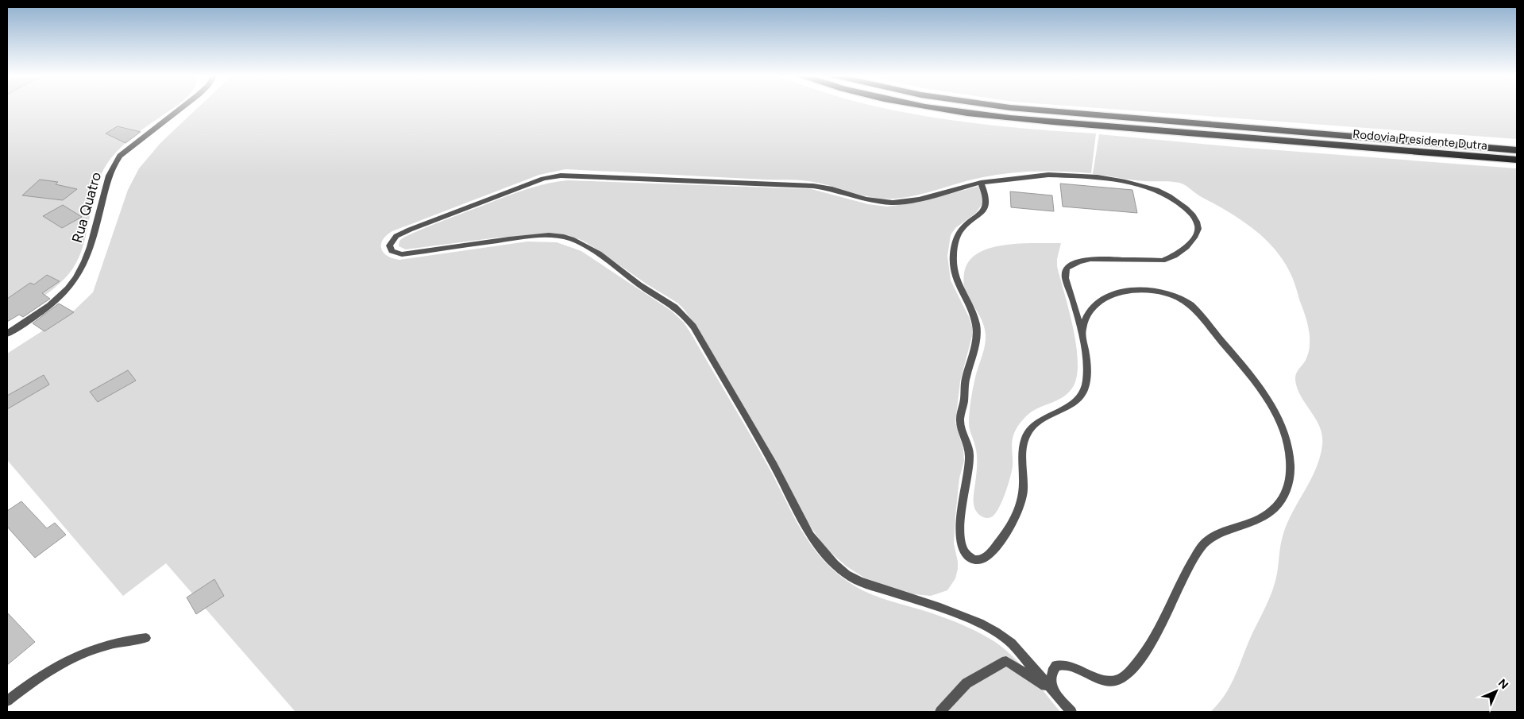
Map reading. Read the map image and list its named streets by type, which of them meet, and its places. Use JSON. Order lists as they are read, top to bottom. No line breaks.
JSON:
{"streets":{"highway":["Rodovia Presidente Dutra"],"street":["Rua Quatro"]},"north":"top right"}
